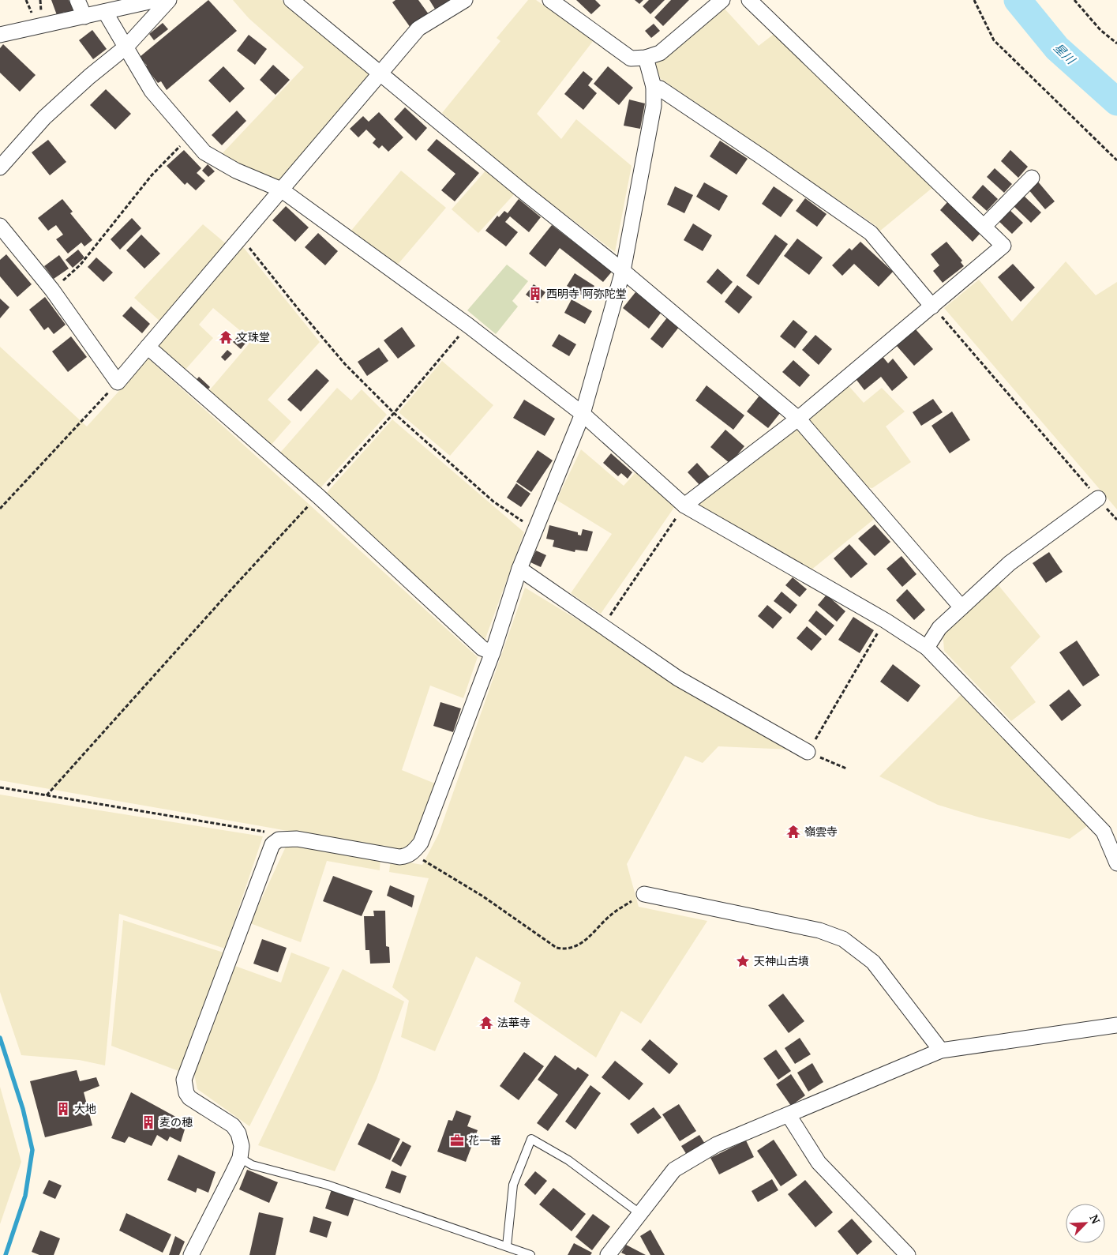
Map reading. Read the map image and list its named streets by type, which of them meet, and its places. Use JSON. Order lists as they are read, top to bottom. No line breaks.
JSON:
{"water":["星川"],"places":{"building":["西明寺 阿弥陀堂","大地","麦の穂"],"temple":["文珠堂","嶺雲寺","法華寺"],"place":["天神山古墳"],"office":["花一番"]},"north":"top right"}
